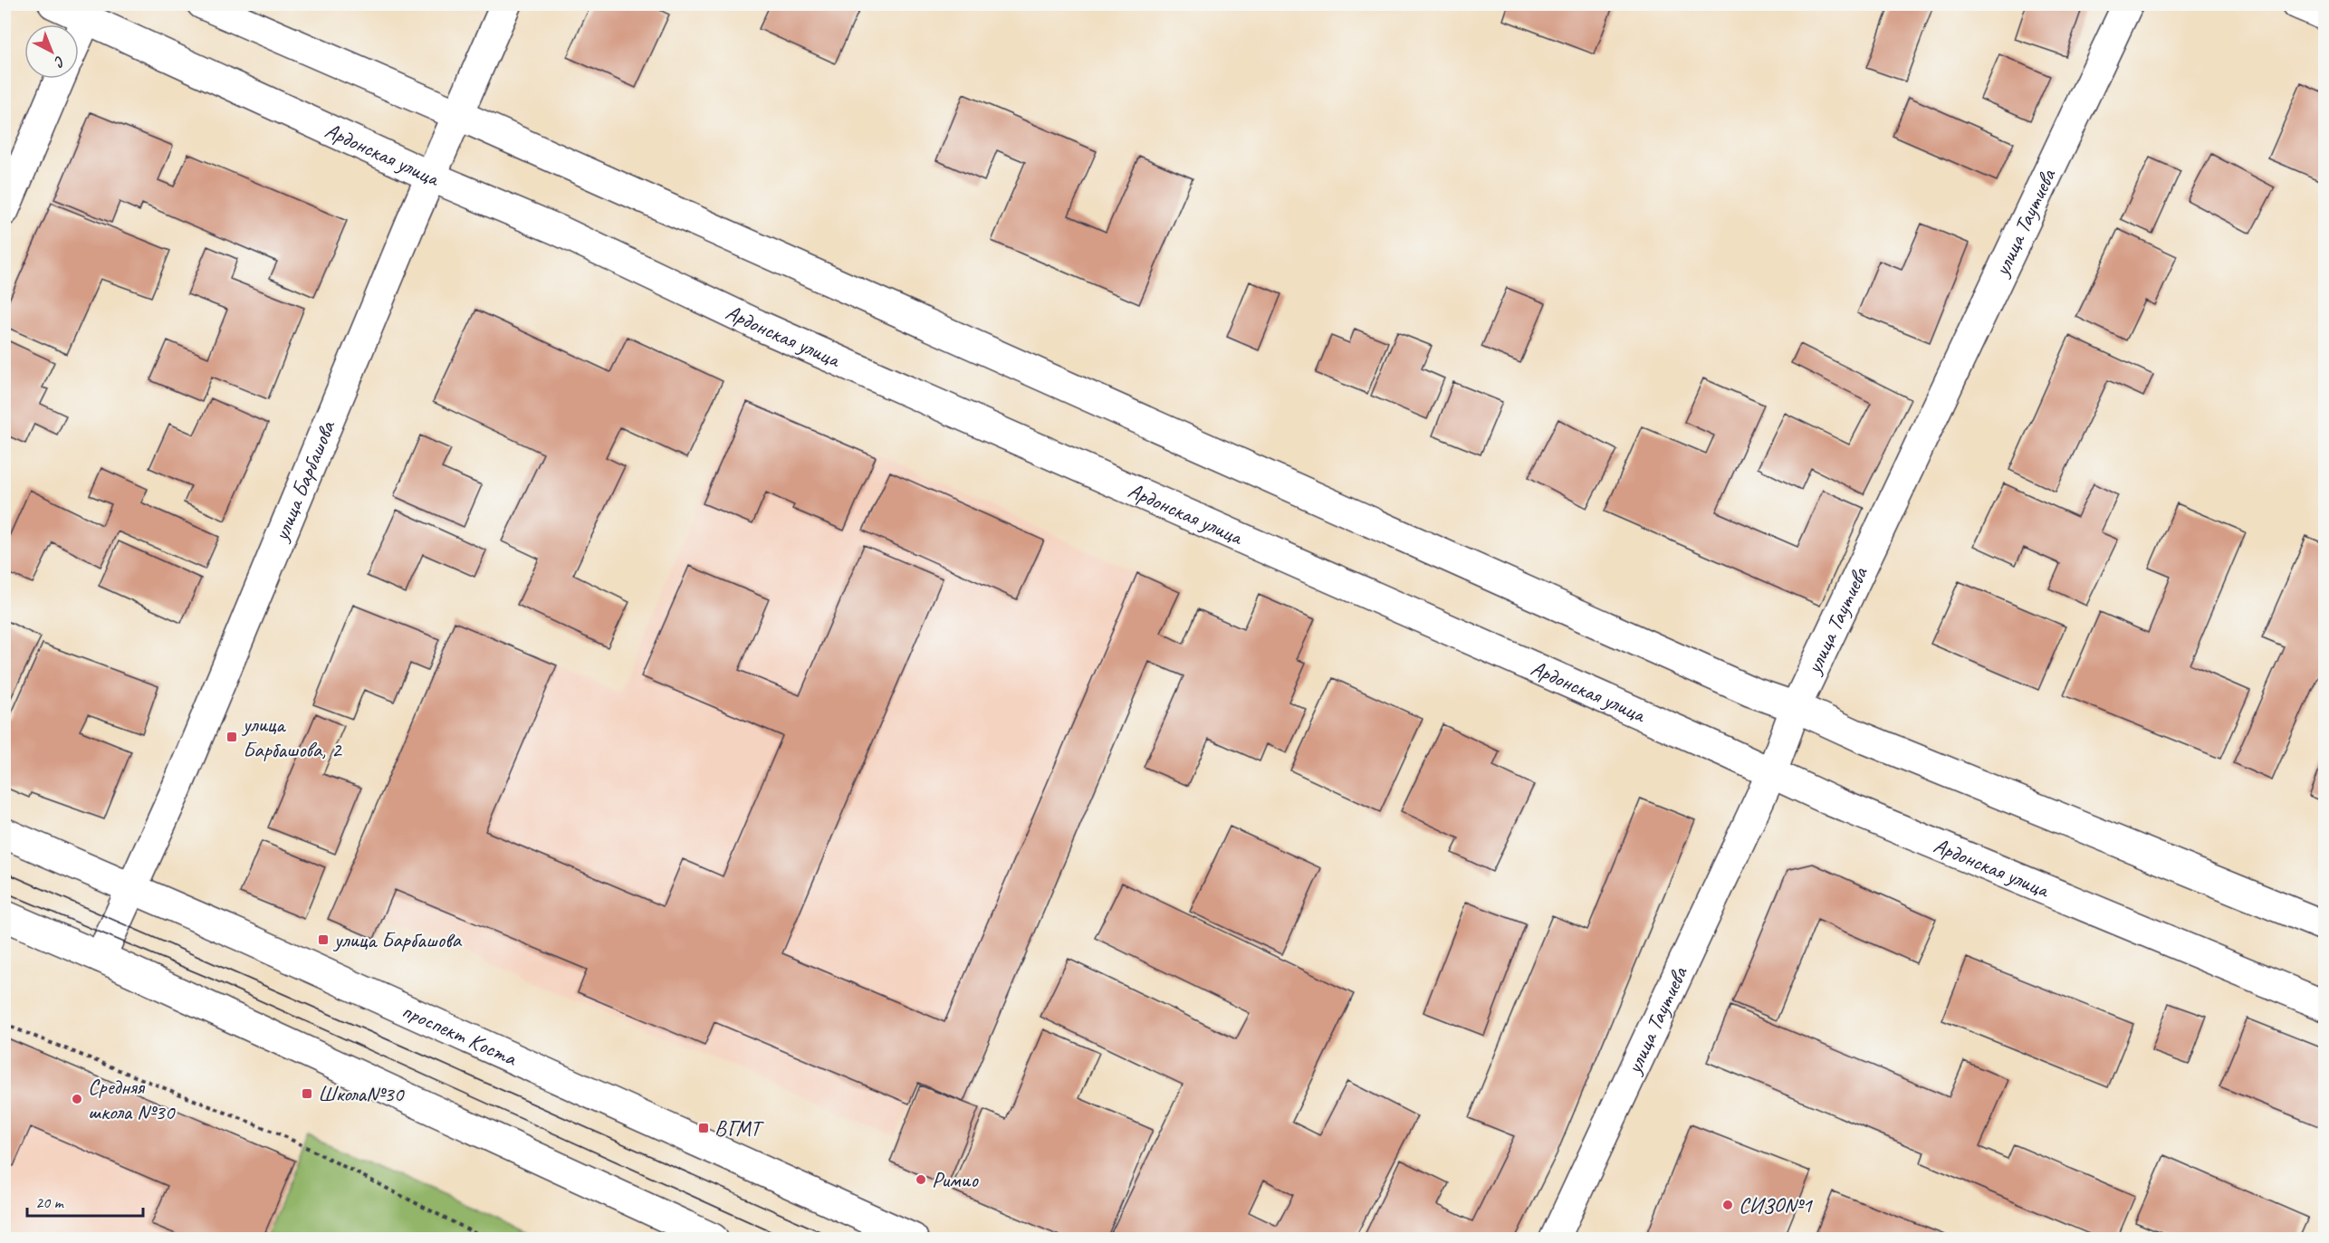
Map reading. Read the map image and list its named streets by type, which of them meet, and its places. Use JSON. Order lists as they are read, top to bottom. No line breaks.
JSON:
{"streets":{"main road":["Ардонская улица","улица Таутиева","улица Барбашова","проспект Коста"]},"crossings":[["Ардонская улица","улица Таутиева"],["Ардонская улица","улица Барбашова"],["улица Барбашова","проспект Коста"]],"places":{"transit":["улица Барбашова, 2","улица Барбашова","Школа№30","ВГМТ"],"other":["Средняя школа №30","Римио","СИЗО№1"]},"scale_bar":"20 m","north":"bottom right"}
